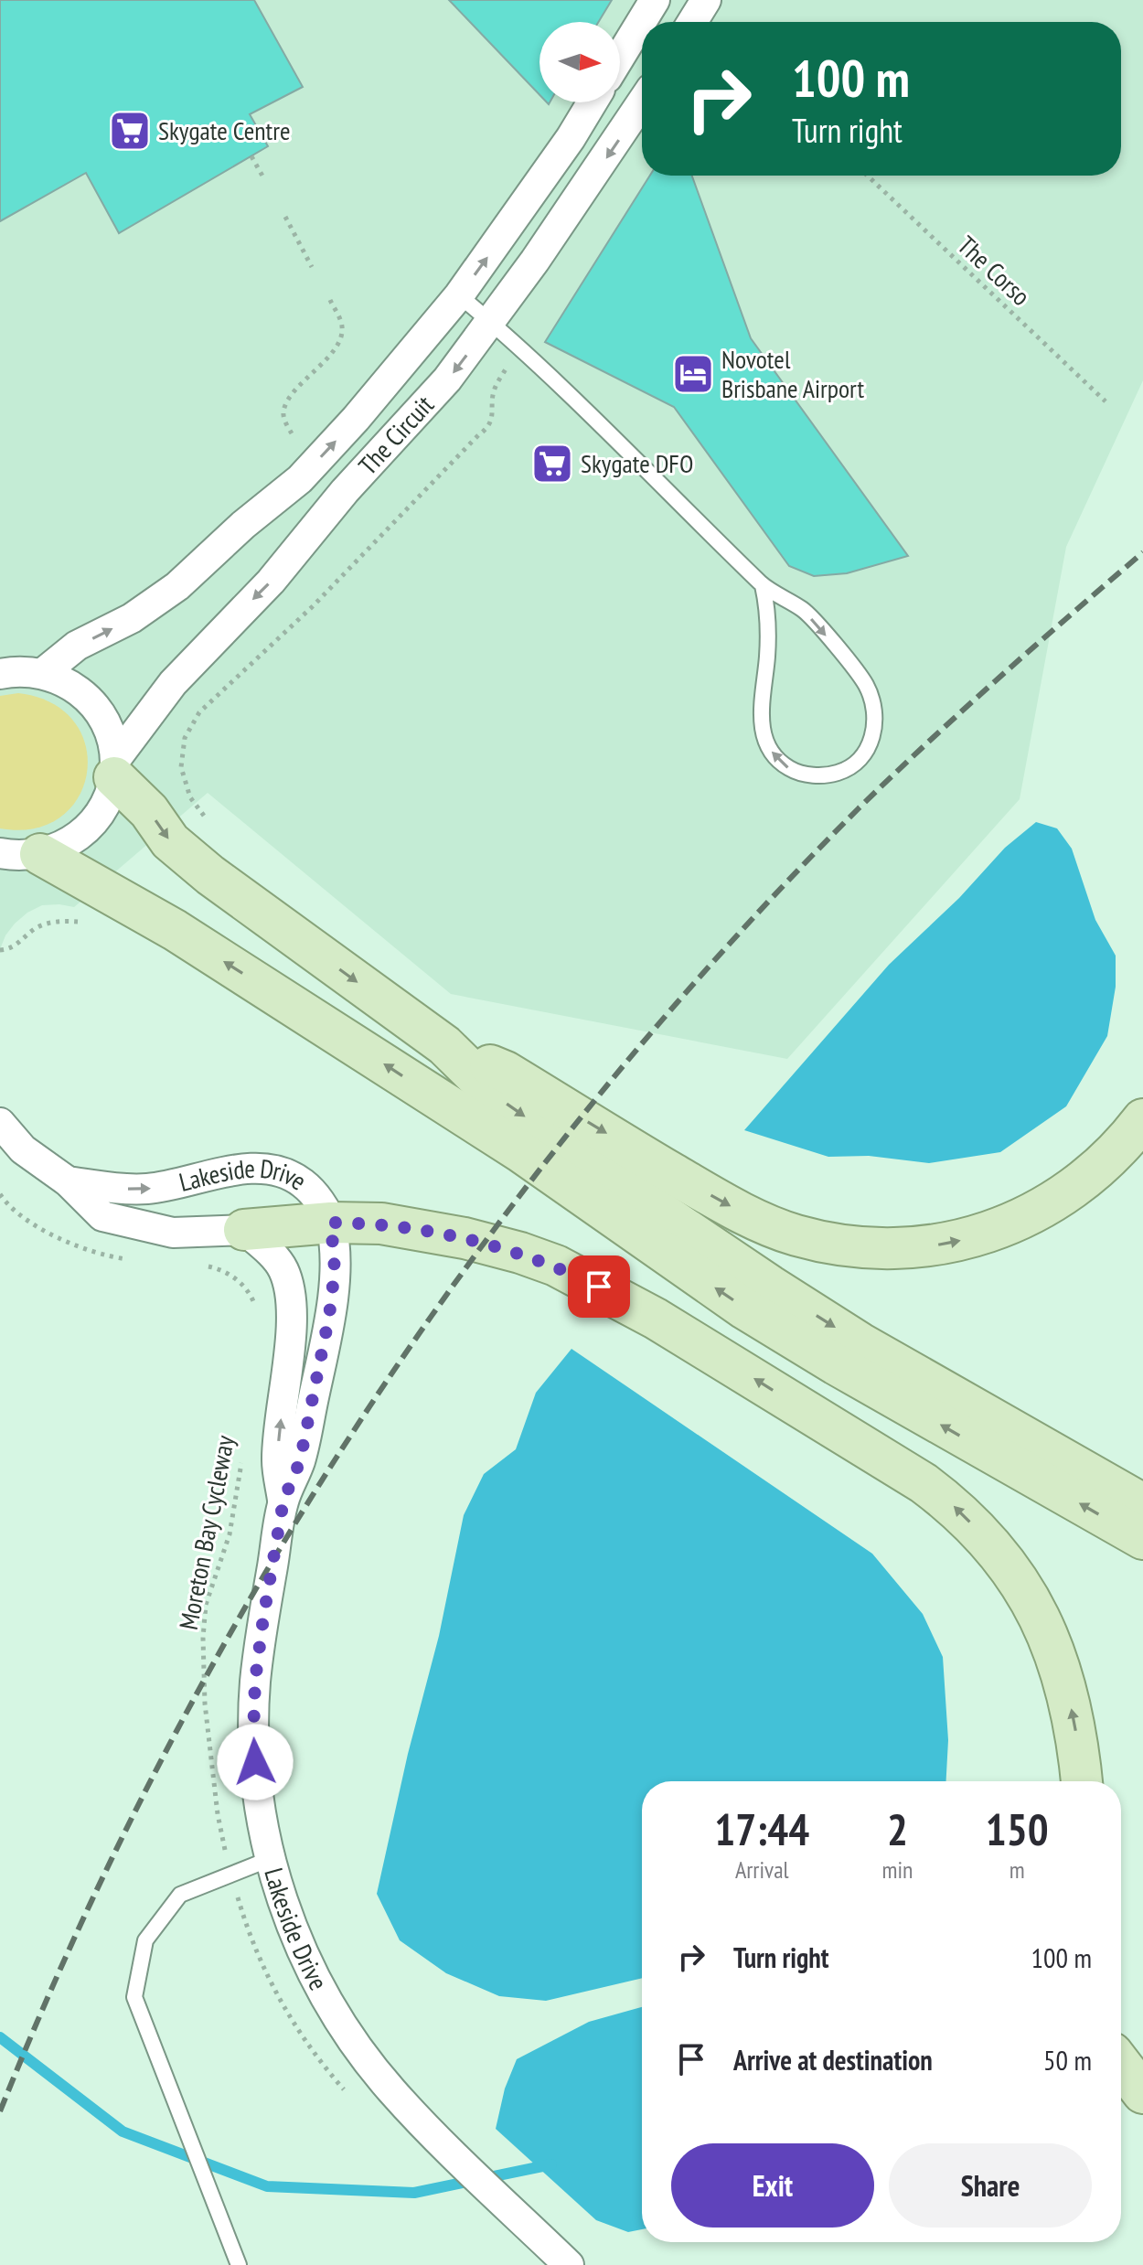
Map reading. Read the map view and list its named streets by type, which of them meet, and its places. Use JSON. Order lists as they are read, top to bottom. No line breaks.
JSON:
{"streets":{"street":["The Circuit","Lakeside Drive"],"path":["The Corso","Moreton Bay Cycleway"]},"places":{"supermarket":["Skygate Centre","Skygate DFO"],"hotel":["Novotel Brisbane Airport"]},"north":"right","page":{"turn":["100 m","Turn right"],"eta":["17:44","Arrival","2","min","150","m"],"list":[{"name":"Turn right","value":"100 m"},{"name":"Arrive at destination","value":"50 m"}],"buttons":["Exit","Share"]}}
